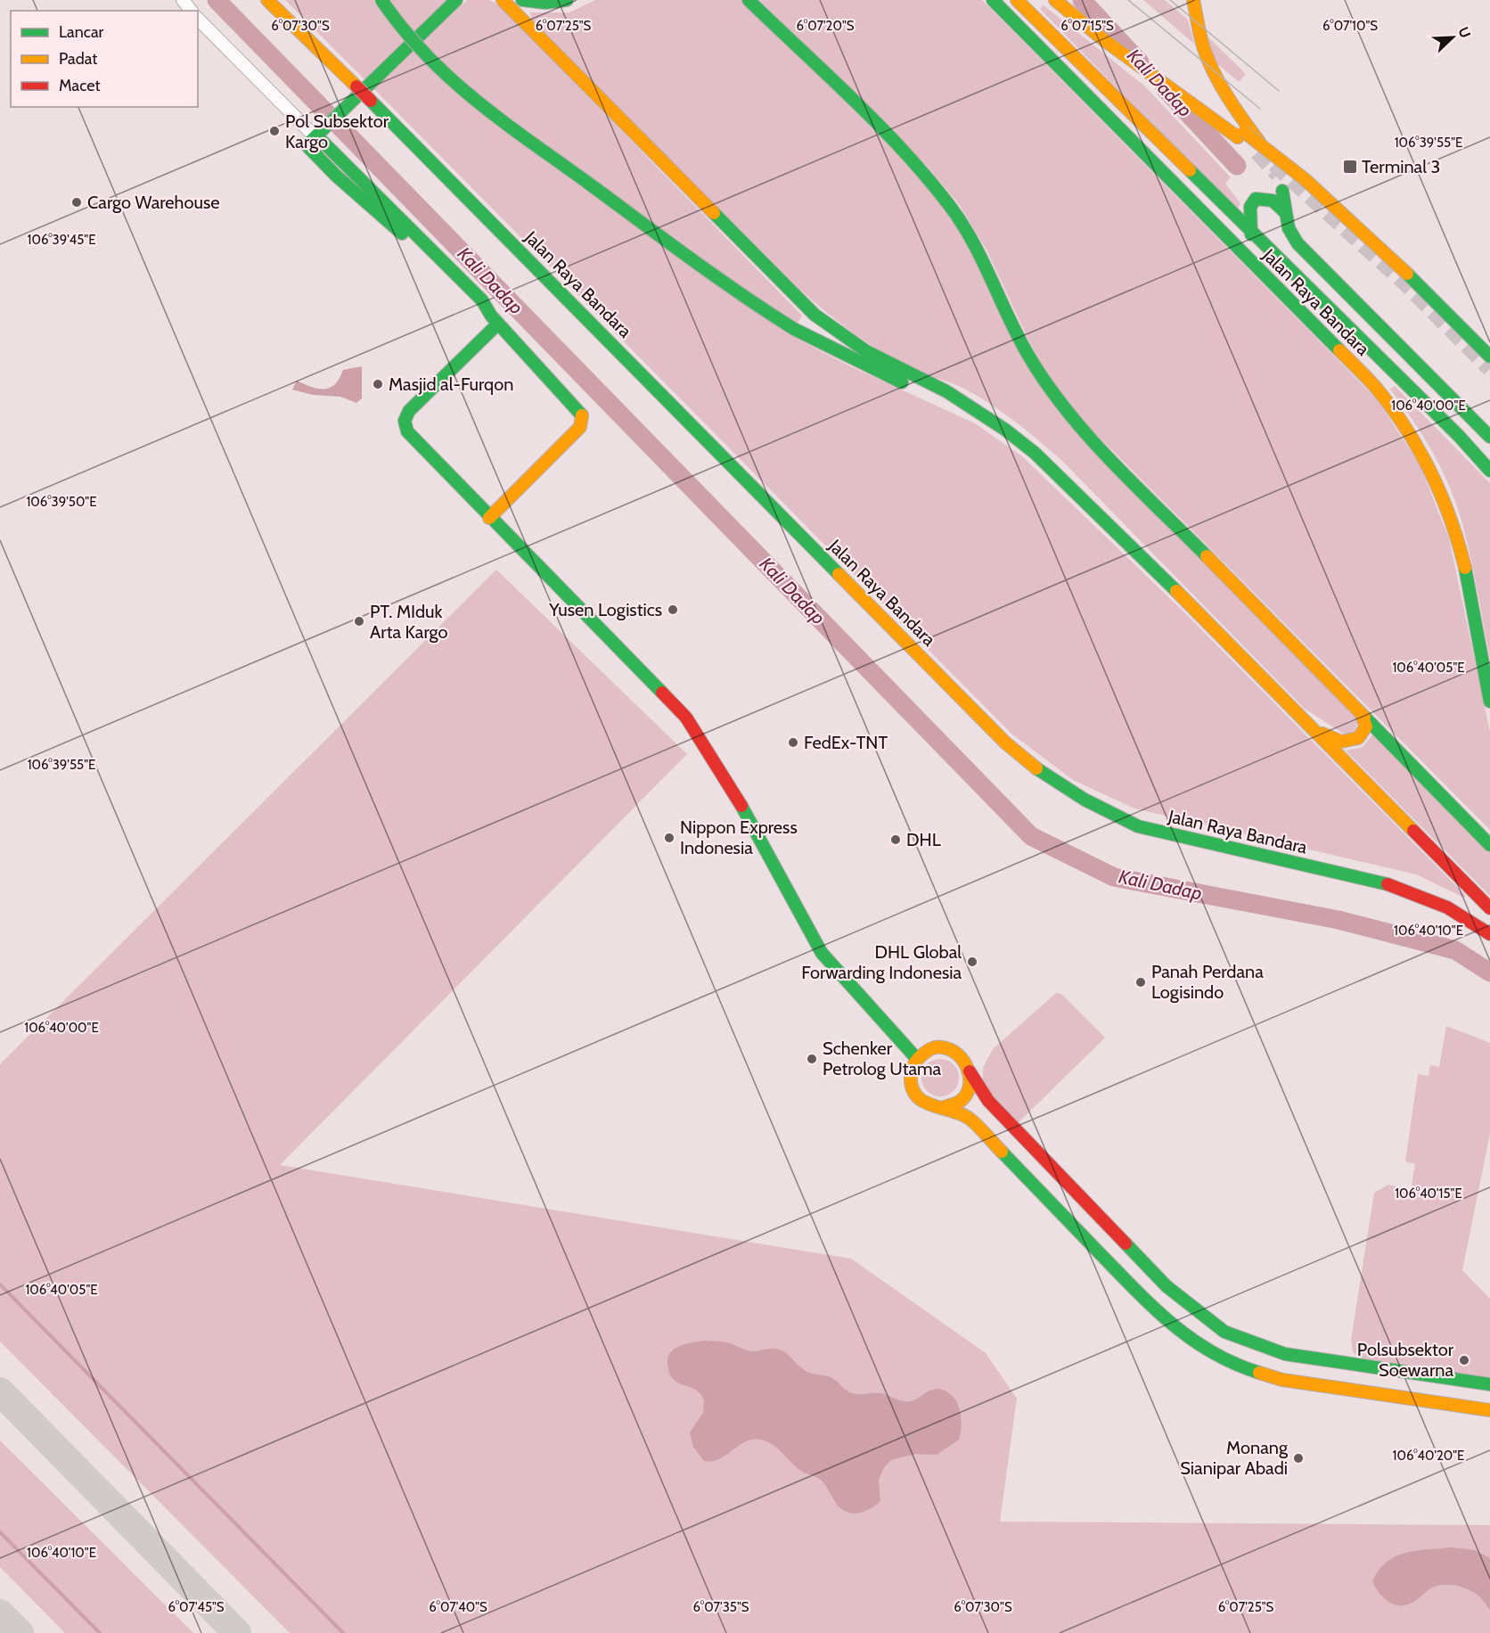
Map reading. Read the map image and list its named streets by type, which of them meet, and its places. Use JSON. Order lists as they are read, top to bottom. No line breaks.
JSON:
{"streets":{"street":["Jalan Raya Bandara"]},"water":["Kali Dadap"],"places":{"other":["Pol Subsektor Kargo","Cargo Warehouse","Masjid al-Furqon","Yusen Logistics","PT. MIduk Arta Kargo","FedEx-TNT","Nippon Express Indonesia","DHL","DHL Global Forwarding Indonesia","Panah Perdana Logisindo","Schenker Petrolog Utama","Polsubsektor Soewarna","Monang Sianipar Abadi"],"transit":["Terminal 3"]},"legend":["Lancar","Padat","Macet"],"north":"top right","coordinates":["6°07'30\"S","6°07'25\"S","6°07'20\"S","6°07'15\"S","6°07'10\"S","106°39'55\"E","106°39'45\"E","106°40'00\"E","106°39'50\"E","106°40'05\"E","106°40'10\"E","106°40'15\"E","106°40'20\"E","6°07'45\"S","6°07'40\"S","6°07'35\"S"]}
